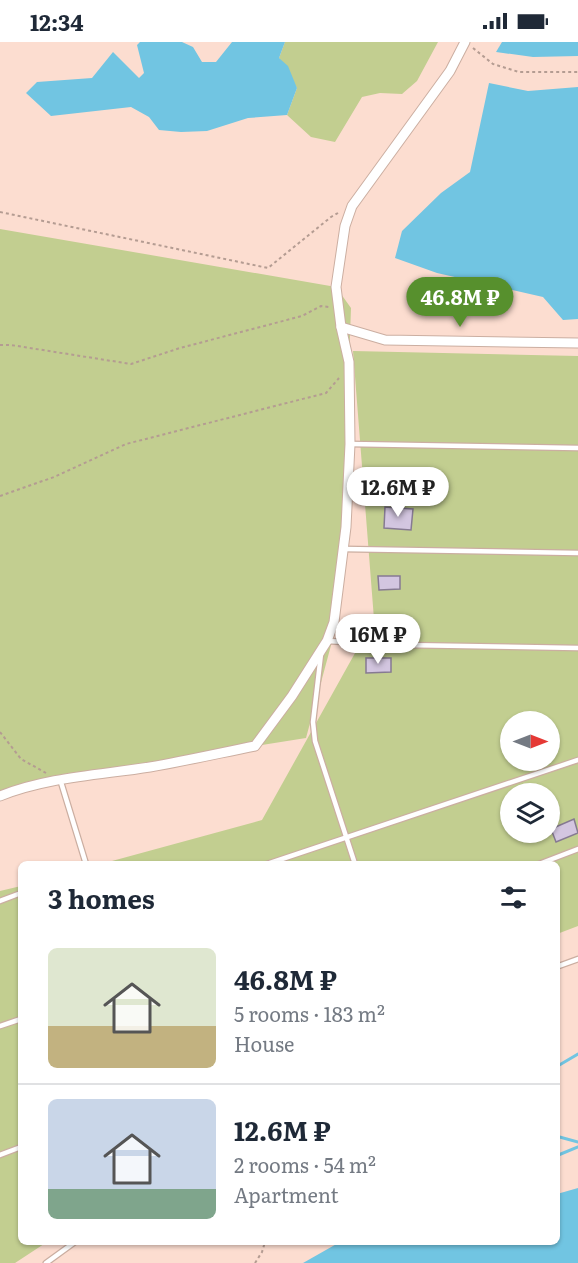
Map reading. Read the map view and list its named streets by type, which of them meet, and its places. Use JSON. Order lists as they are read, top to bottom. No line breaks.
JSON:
{"north":"right","page":{"status":"12:34","price":["46.8M ₽","12.6M ₽","16M ₽"],"heading":"3 homes","list":[{"name":"46.8M ₽","note":"5 rooms · 183 m² · House"},{"name":"12.6M ₽","note":"2 rooms · 54 m² · Apartment"}]}}
